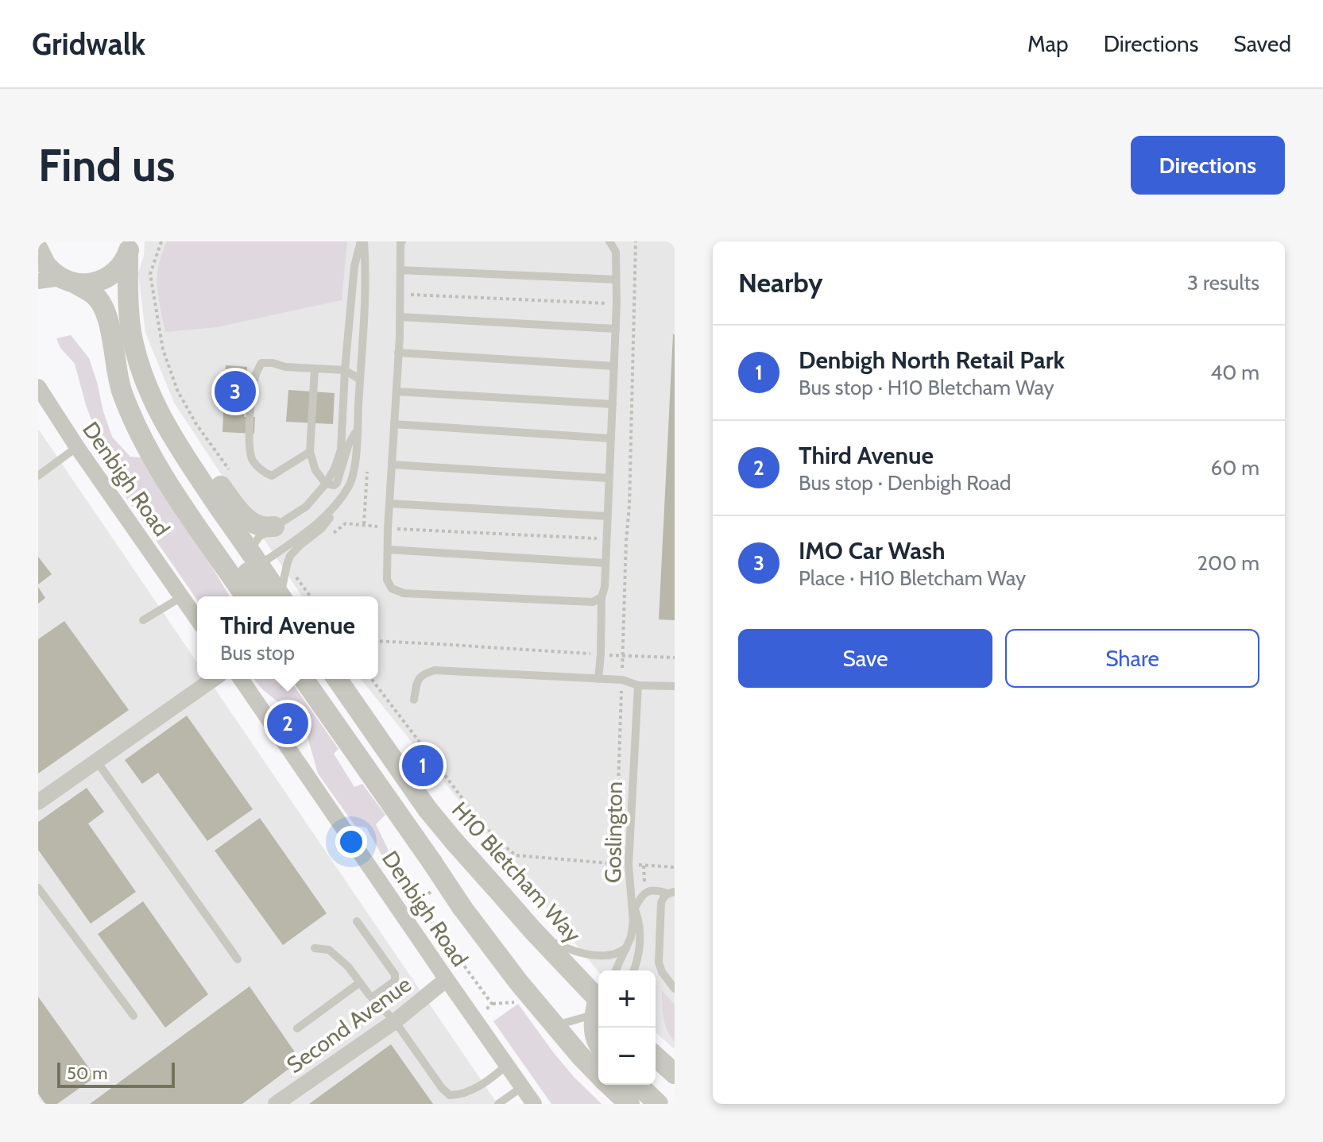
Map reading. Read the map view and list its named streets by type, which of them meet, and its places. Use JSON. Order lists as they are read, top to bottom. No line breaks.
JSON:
{"streets":{"street":["Denbigh Road","H10 Bletcham Way","Second Avenue"],"lane":["Goslington"]},"crossings":[["Denbigh Road","Second Avenue"]],"scale_bar":"50 m","page":{"header":"Gridwalk","nav":["Map","Directions","Saved"],"buttons":["Directions",["Save","Share"]],"title":"Find us","heading":["Nearby","3 results"],"list":[{"mark":"1","name":"Denbigh North Retail Park","note":"Bus stop · H10 Bletcham Way","value":"40 m"},{"mark":"2","name":"Third Avenue","note":"Bus stop · Denbigh Road","value":"60 m"},{"mark":"3","name":"IMO Car Wash","note":"Place · H10 Bletcham Way","value":"200 m"}],"pins":["3","2","1"],"popup":["Third Avenue","Bus stop"],"map_buttons":["+","−"],"scale":"50 m"}}
